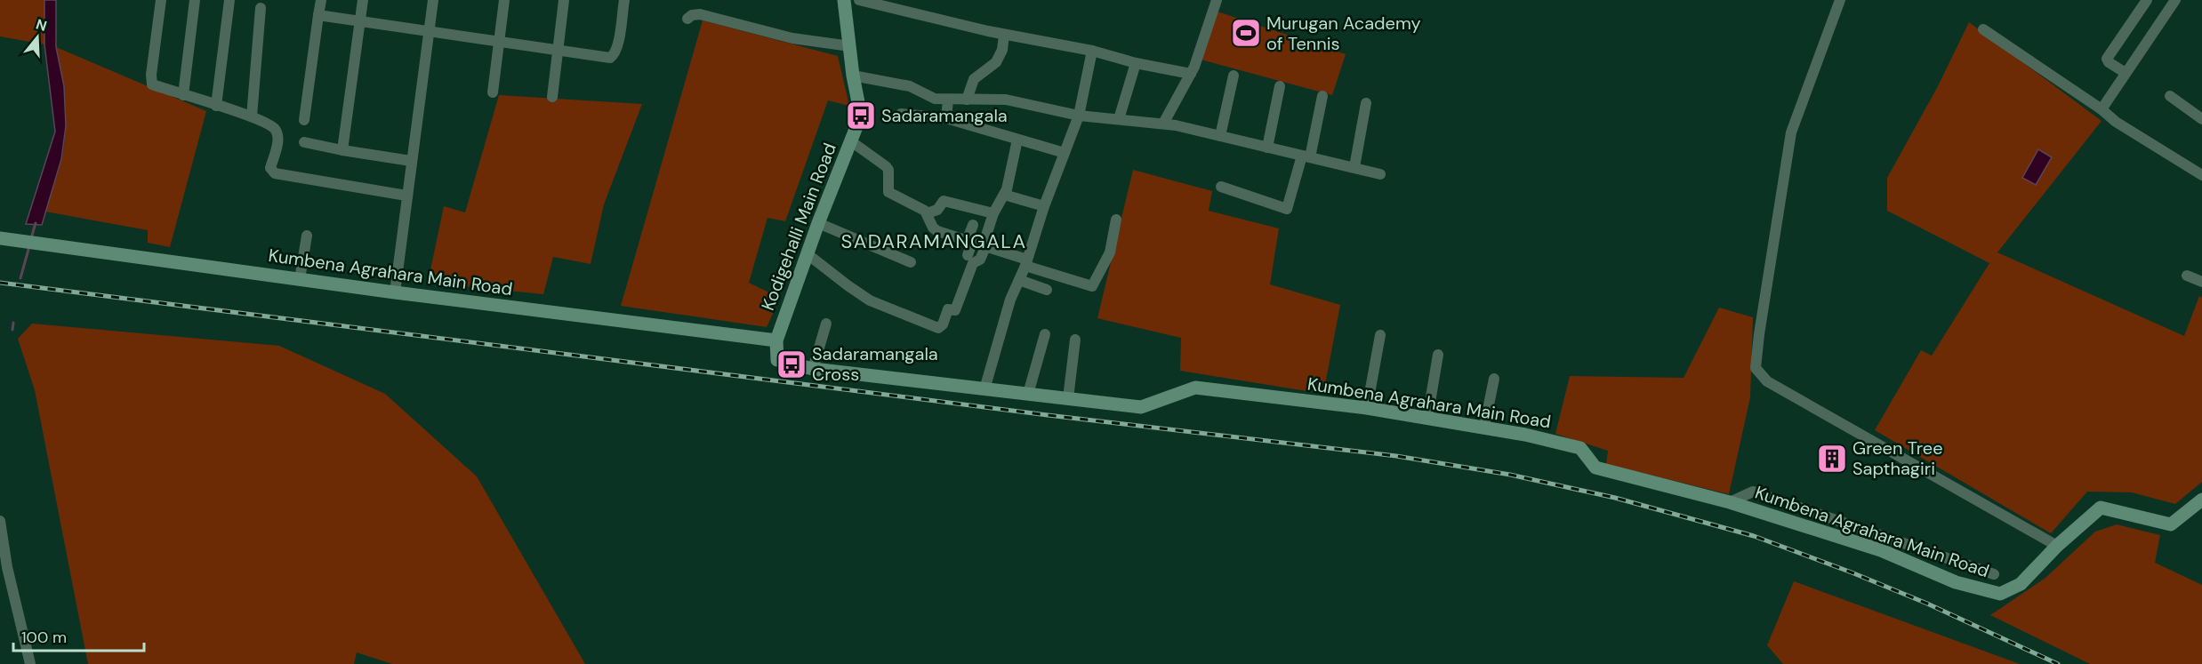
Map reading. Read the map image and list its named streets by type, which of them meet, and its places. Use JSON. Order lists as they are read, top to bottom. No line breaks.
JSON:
{"streets":{"street":["Kodigehalli Main Road","Kumbena Agrahara Main Road"]},"crossings":[["Kodigehalli Main Road","Kumbena Agrahara Main Road"]],"districts":["SADARAMANGALA"],"places":{"sports":["Murugan Academy of Tennis"],"bus stop":["Sadaramangala","Sadaramangala Cross"],"building":["Green Tree Sapthagiri"]},"scale_bar":"100 m","north":"top"}
